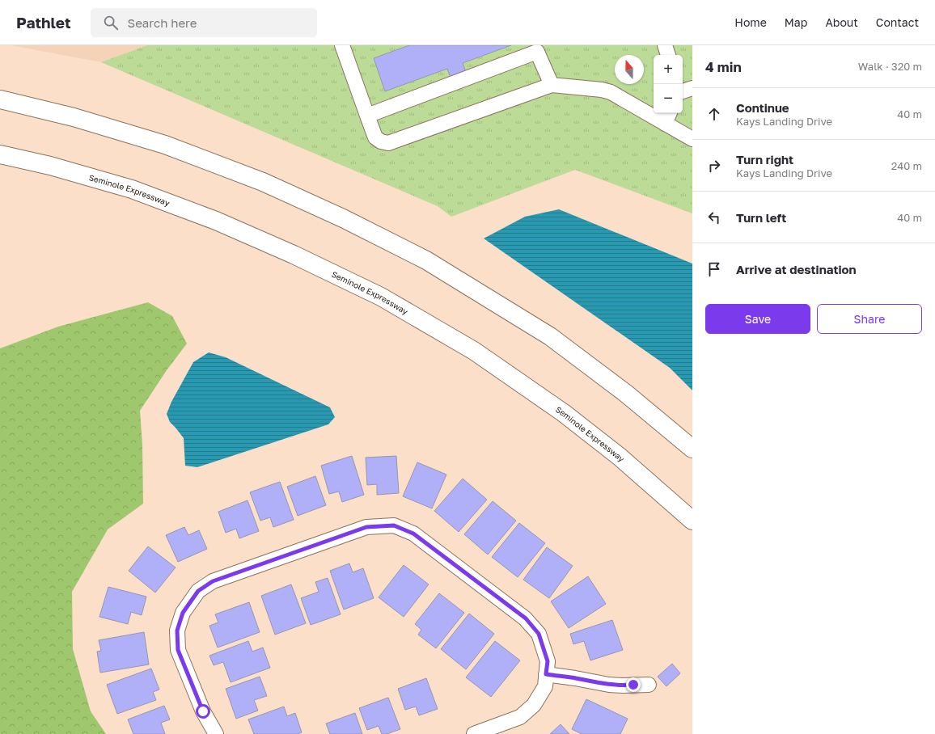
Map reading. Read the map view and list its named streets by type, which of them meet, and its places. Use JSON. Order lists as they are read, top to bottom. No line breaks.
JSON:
{"streets":{"highway":["Seminole Expressway"]},"north":"top","page":{"header":"Pathlet","search":"Search here","nav":["Home","Map","About","Contact"],"heading":["4 min","Walk · 320 m"],"map_buttons":["+","−"],"list":[["Continue","Kays Landing Drive","40 m"],["Turn right","Kays Landing Drive","240 m"],["Turn left","40 m"],"Arrive at destination"],"buttons":["Save","Share"]}}
